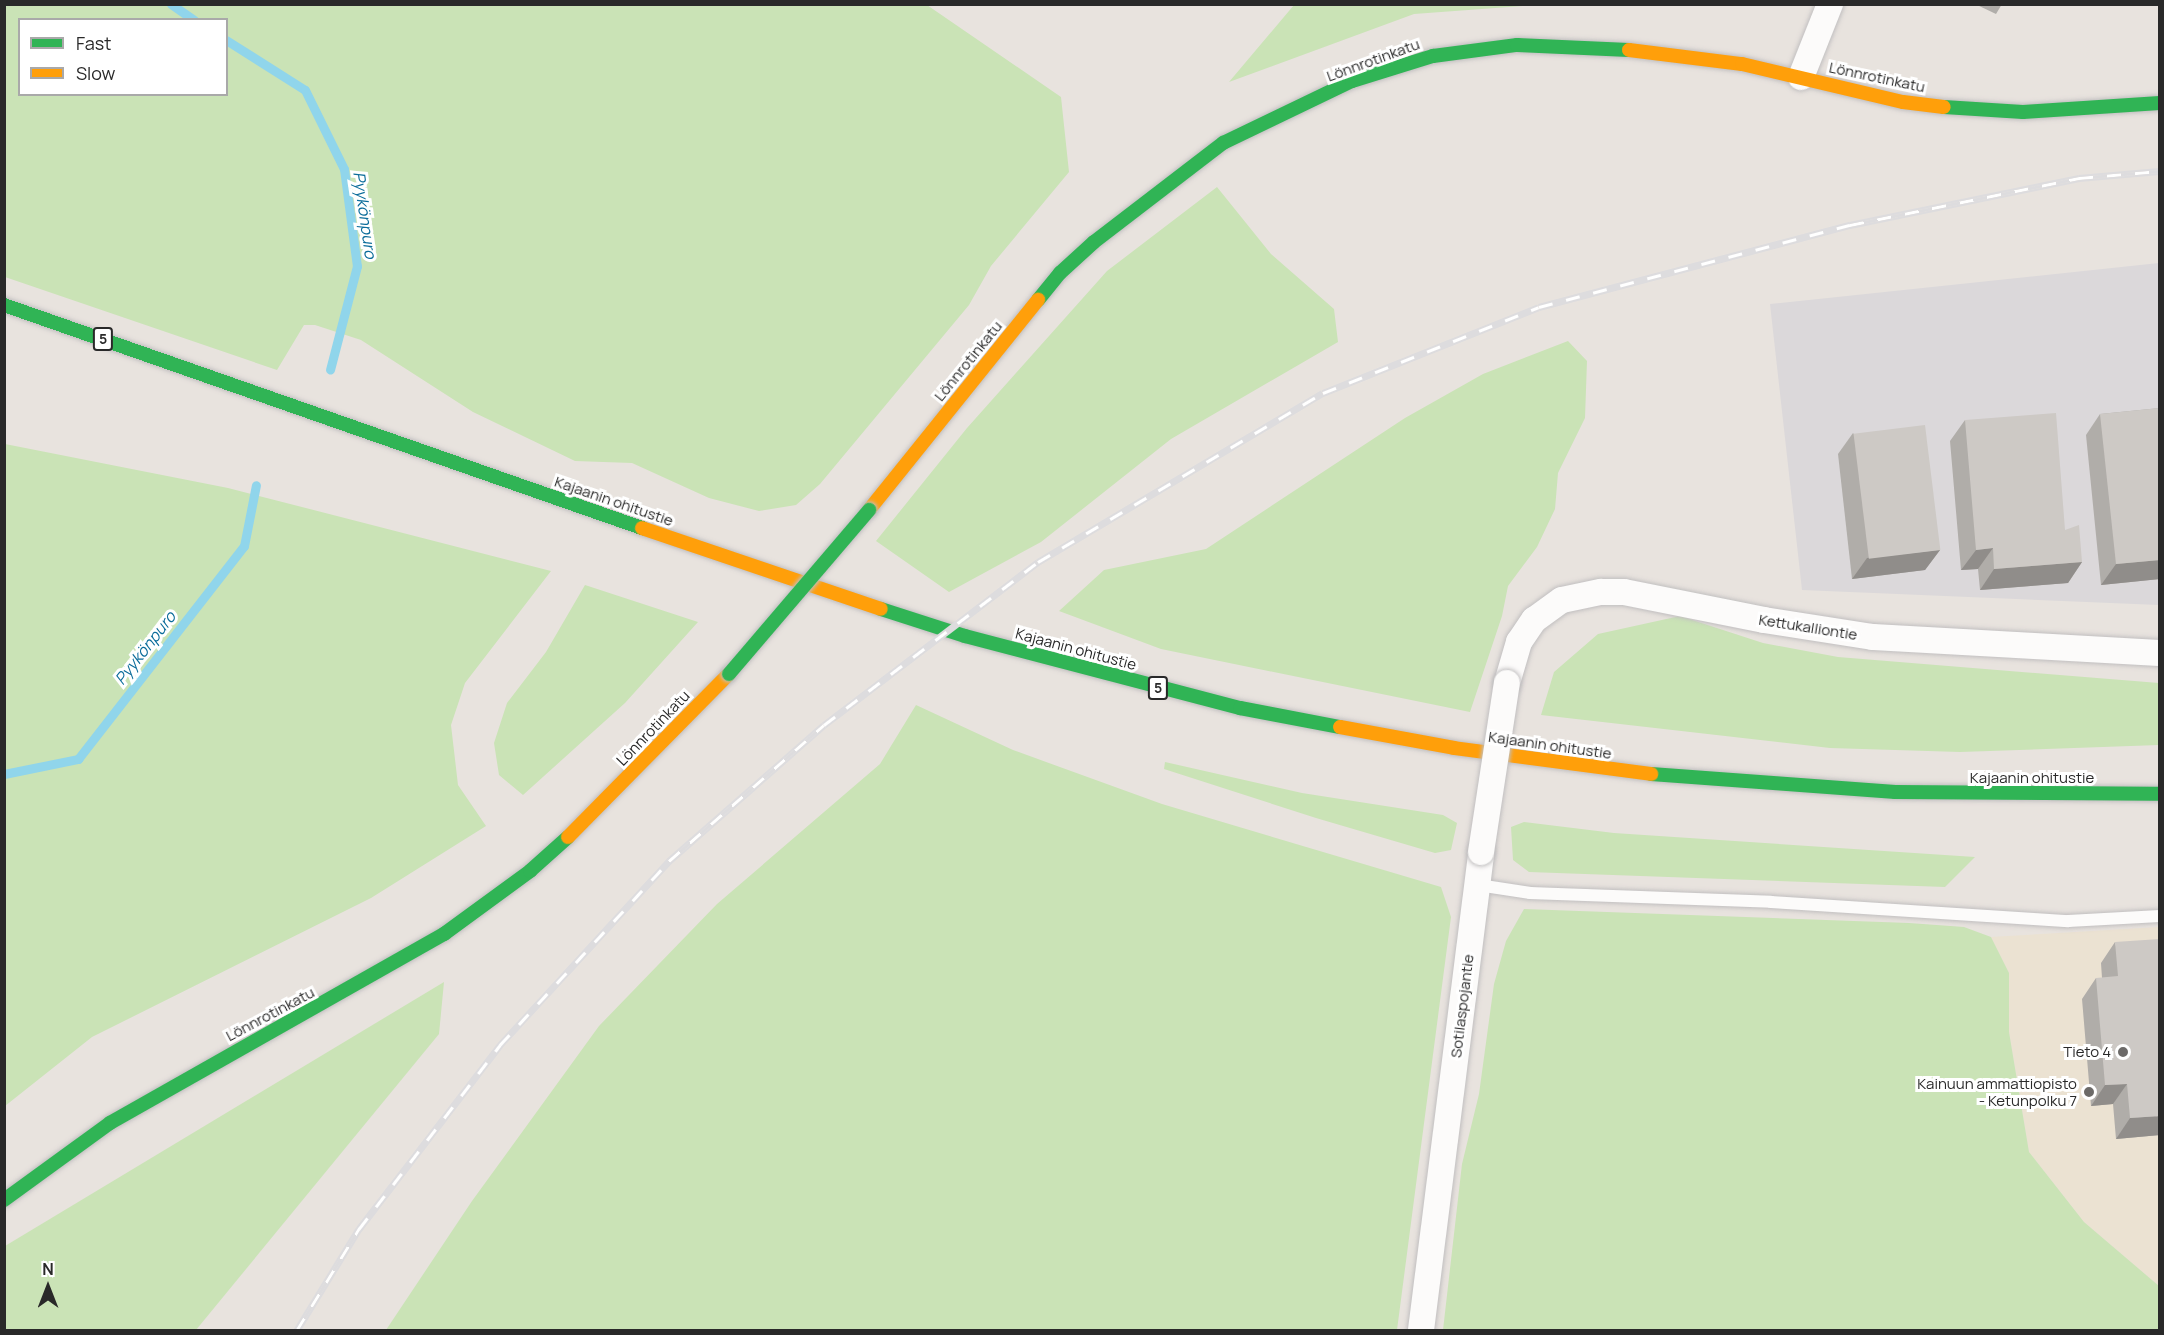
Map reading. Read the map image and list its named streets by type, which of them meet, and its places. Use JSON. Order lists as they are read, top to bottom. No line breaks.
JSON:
{"streets":{"main road":["Lönnrotinkatu","5","Kajaanin ohitustie"],"street":["Kettukalliontie","Sotilaspojantie"]},"crossings":[["Kettukalliontie","Sotilaspojantie"]],"water":["Pyykönpuro"],"places":["Tieto 4","Kainuun ammattiopisto - Ketunpolku 7"],"legend":["Fast","Slow"],"north":"top"}
